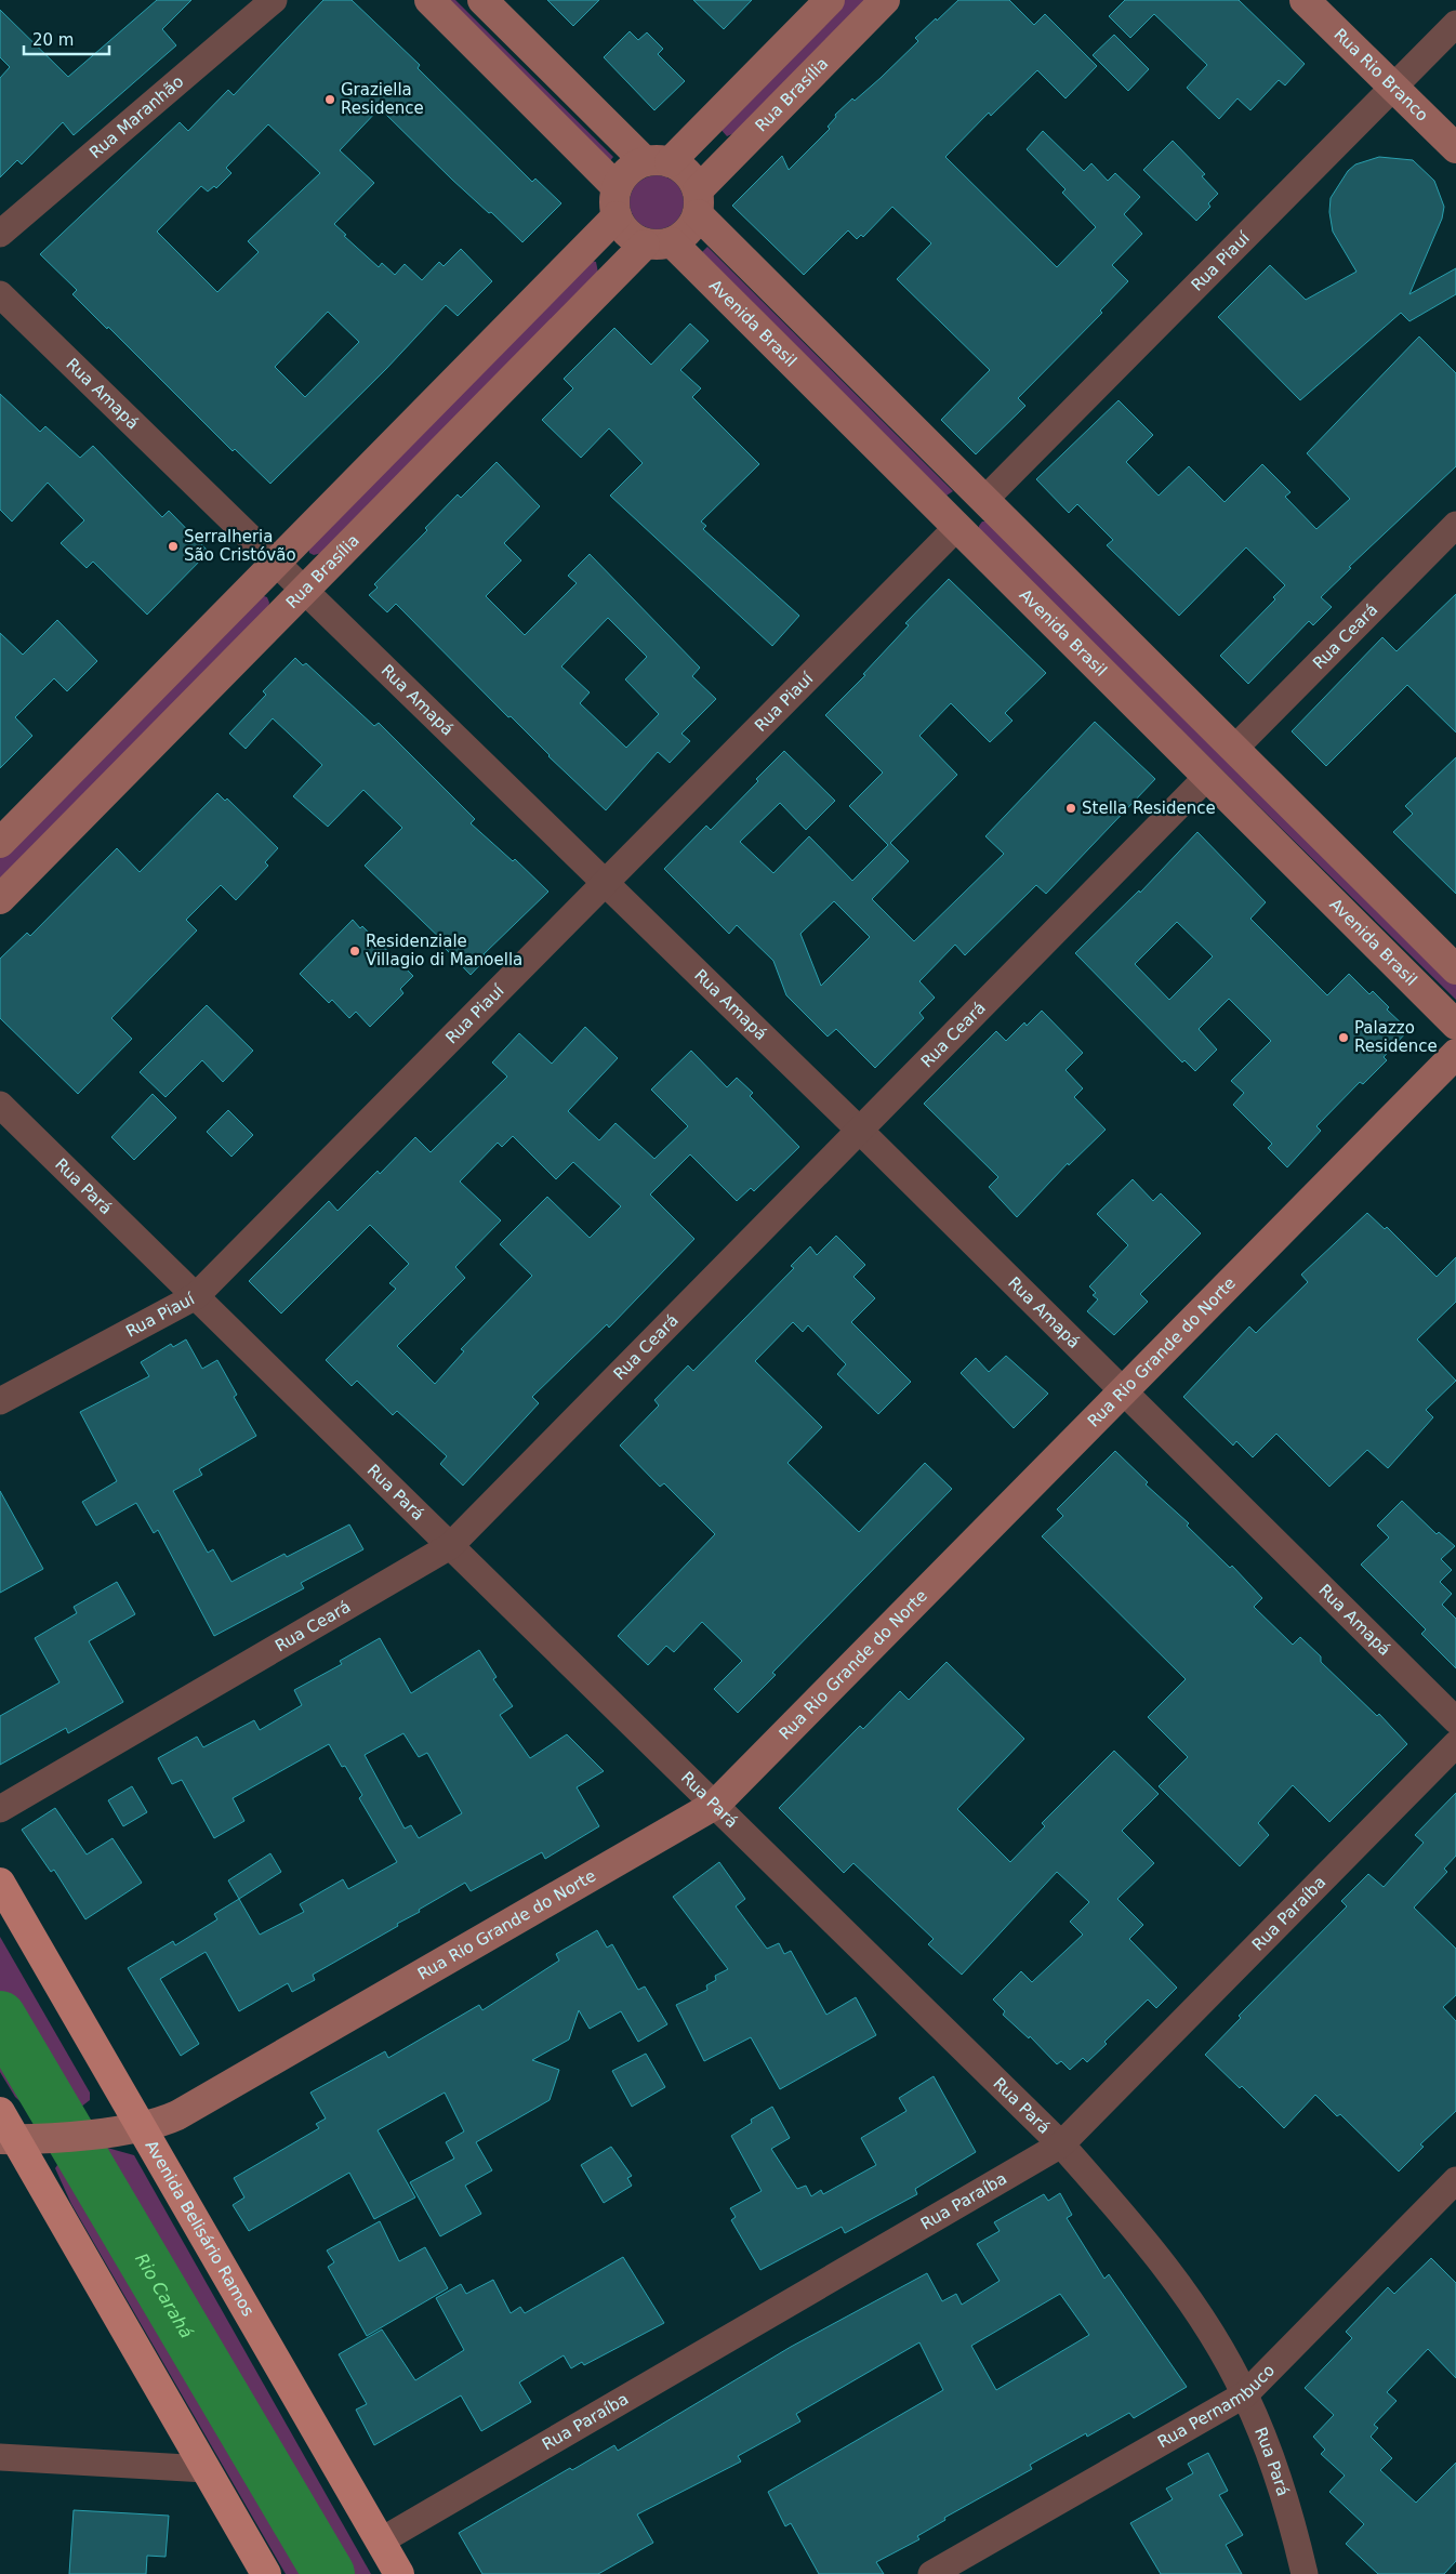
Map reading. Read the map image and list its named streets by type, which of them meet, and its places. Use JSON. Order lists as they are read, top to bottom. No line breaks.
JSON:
{"streets":{"main road":["Rua Rio Branco","Rua Brasília","Avenida Brasil","Rua Rio Grande do Norte","Avenida Belisário Ramos"],"street":["Rua Maranhão","Rua Piauí","Rua Amapá","Rua Ceará","Rua Pará","Rua Paraíba","Rua Pernambuco"]},"crossings":[["Rua Rio Branco","Rua Piauí"],["Rua Brasília","Avenida Brasil"],["Rua Brasília","Rua Amapá"],["Rua Piauí","Avenida Brasil"],["Rua Piauí","Rua Amapá"],["Rua Piauí","Rua Pará"],["Avenida Brasil","Rua Ceará"],["Rua Amapá","Rua Ceará"],["Rua Amapá","Rua Rio Grande do Norte"],["Rua Ceará","Rua Pará"],["Rua Pará","Rua Rio Grande do Norte"],["Rua Pará","Rua Paraíba"],["Rua Pará","Rua Pernambuco"],["Rua Rio Grande do Norte","Avenida Belisário Ramos"],["Rua Paraíba","Avenida Belisário Ramos"]],"water":["Rio Carahá"],"places":["Graziella Residence","Serralheria São Cristóvão","Stella Residence","Residenziale Villagio di Manoella","Palazzo Residence"],"scale_bar":"20 m"}
